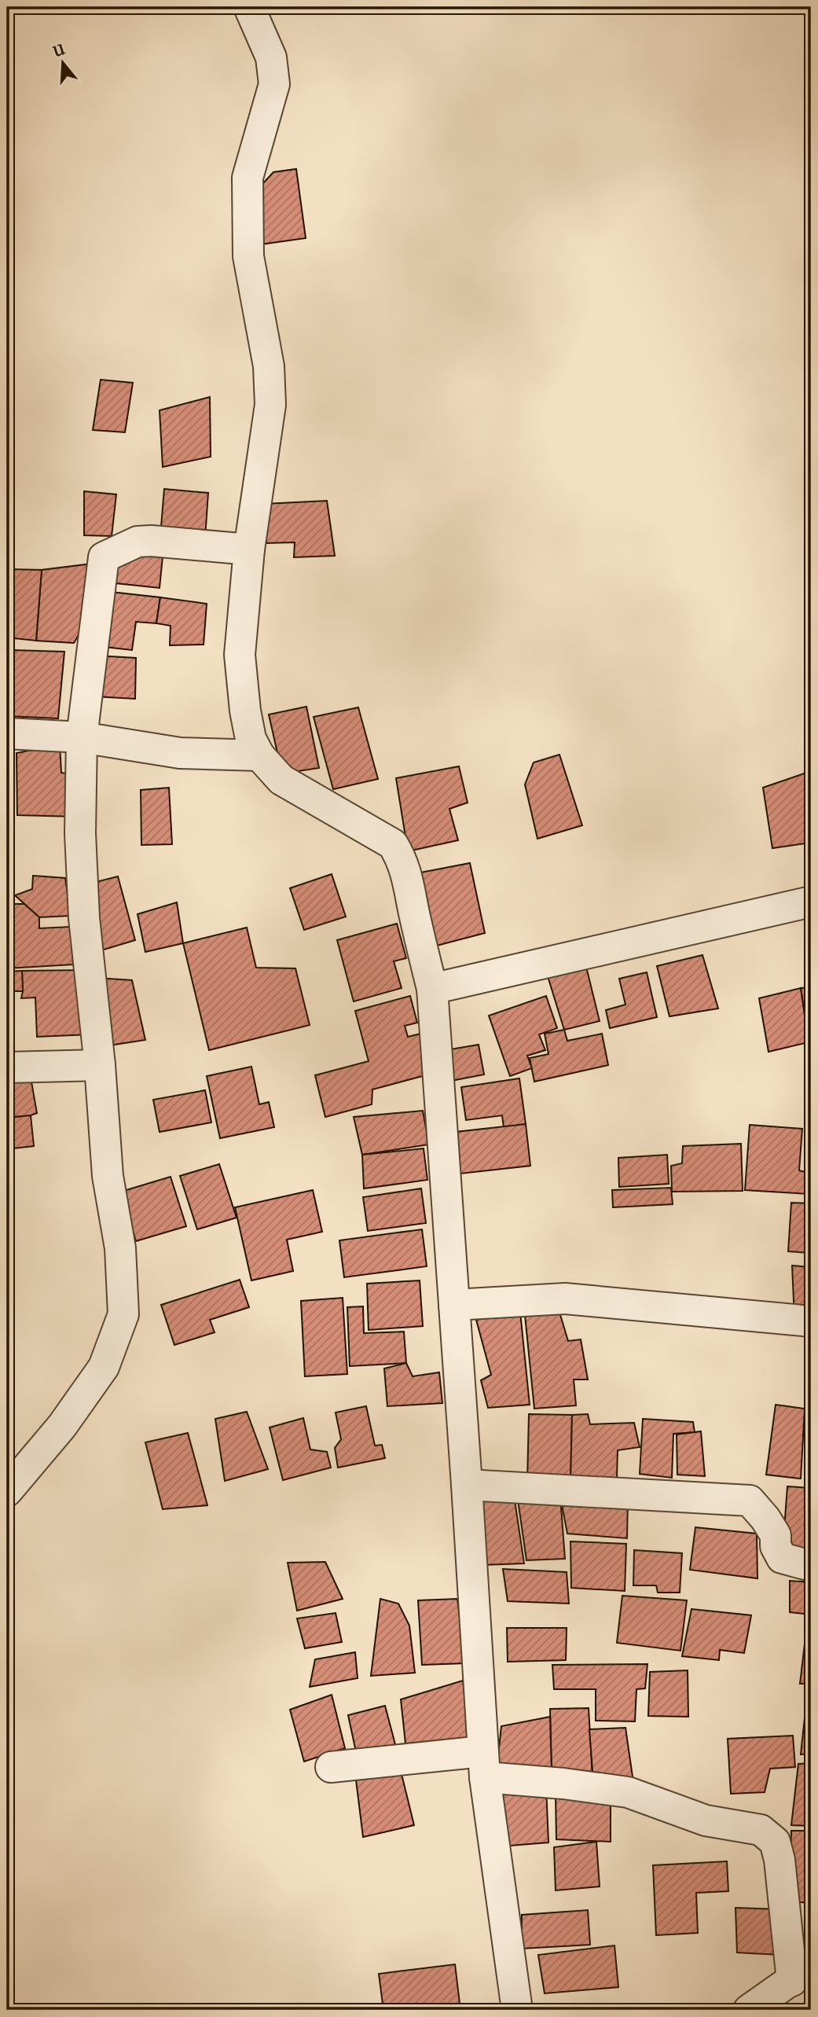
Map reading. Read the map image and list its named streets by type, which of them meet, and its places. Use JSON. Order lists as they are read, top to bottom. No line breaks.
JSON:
{"north":"top"}
